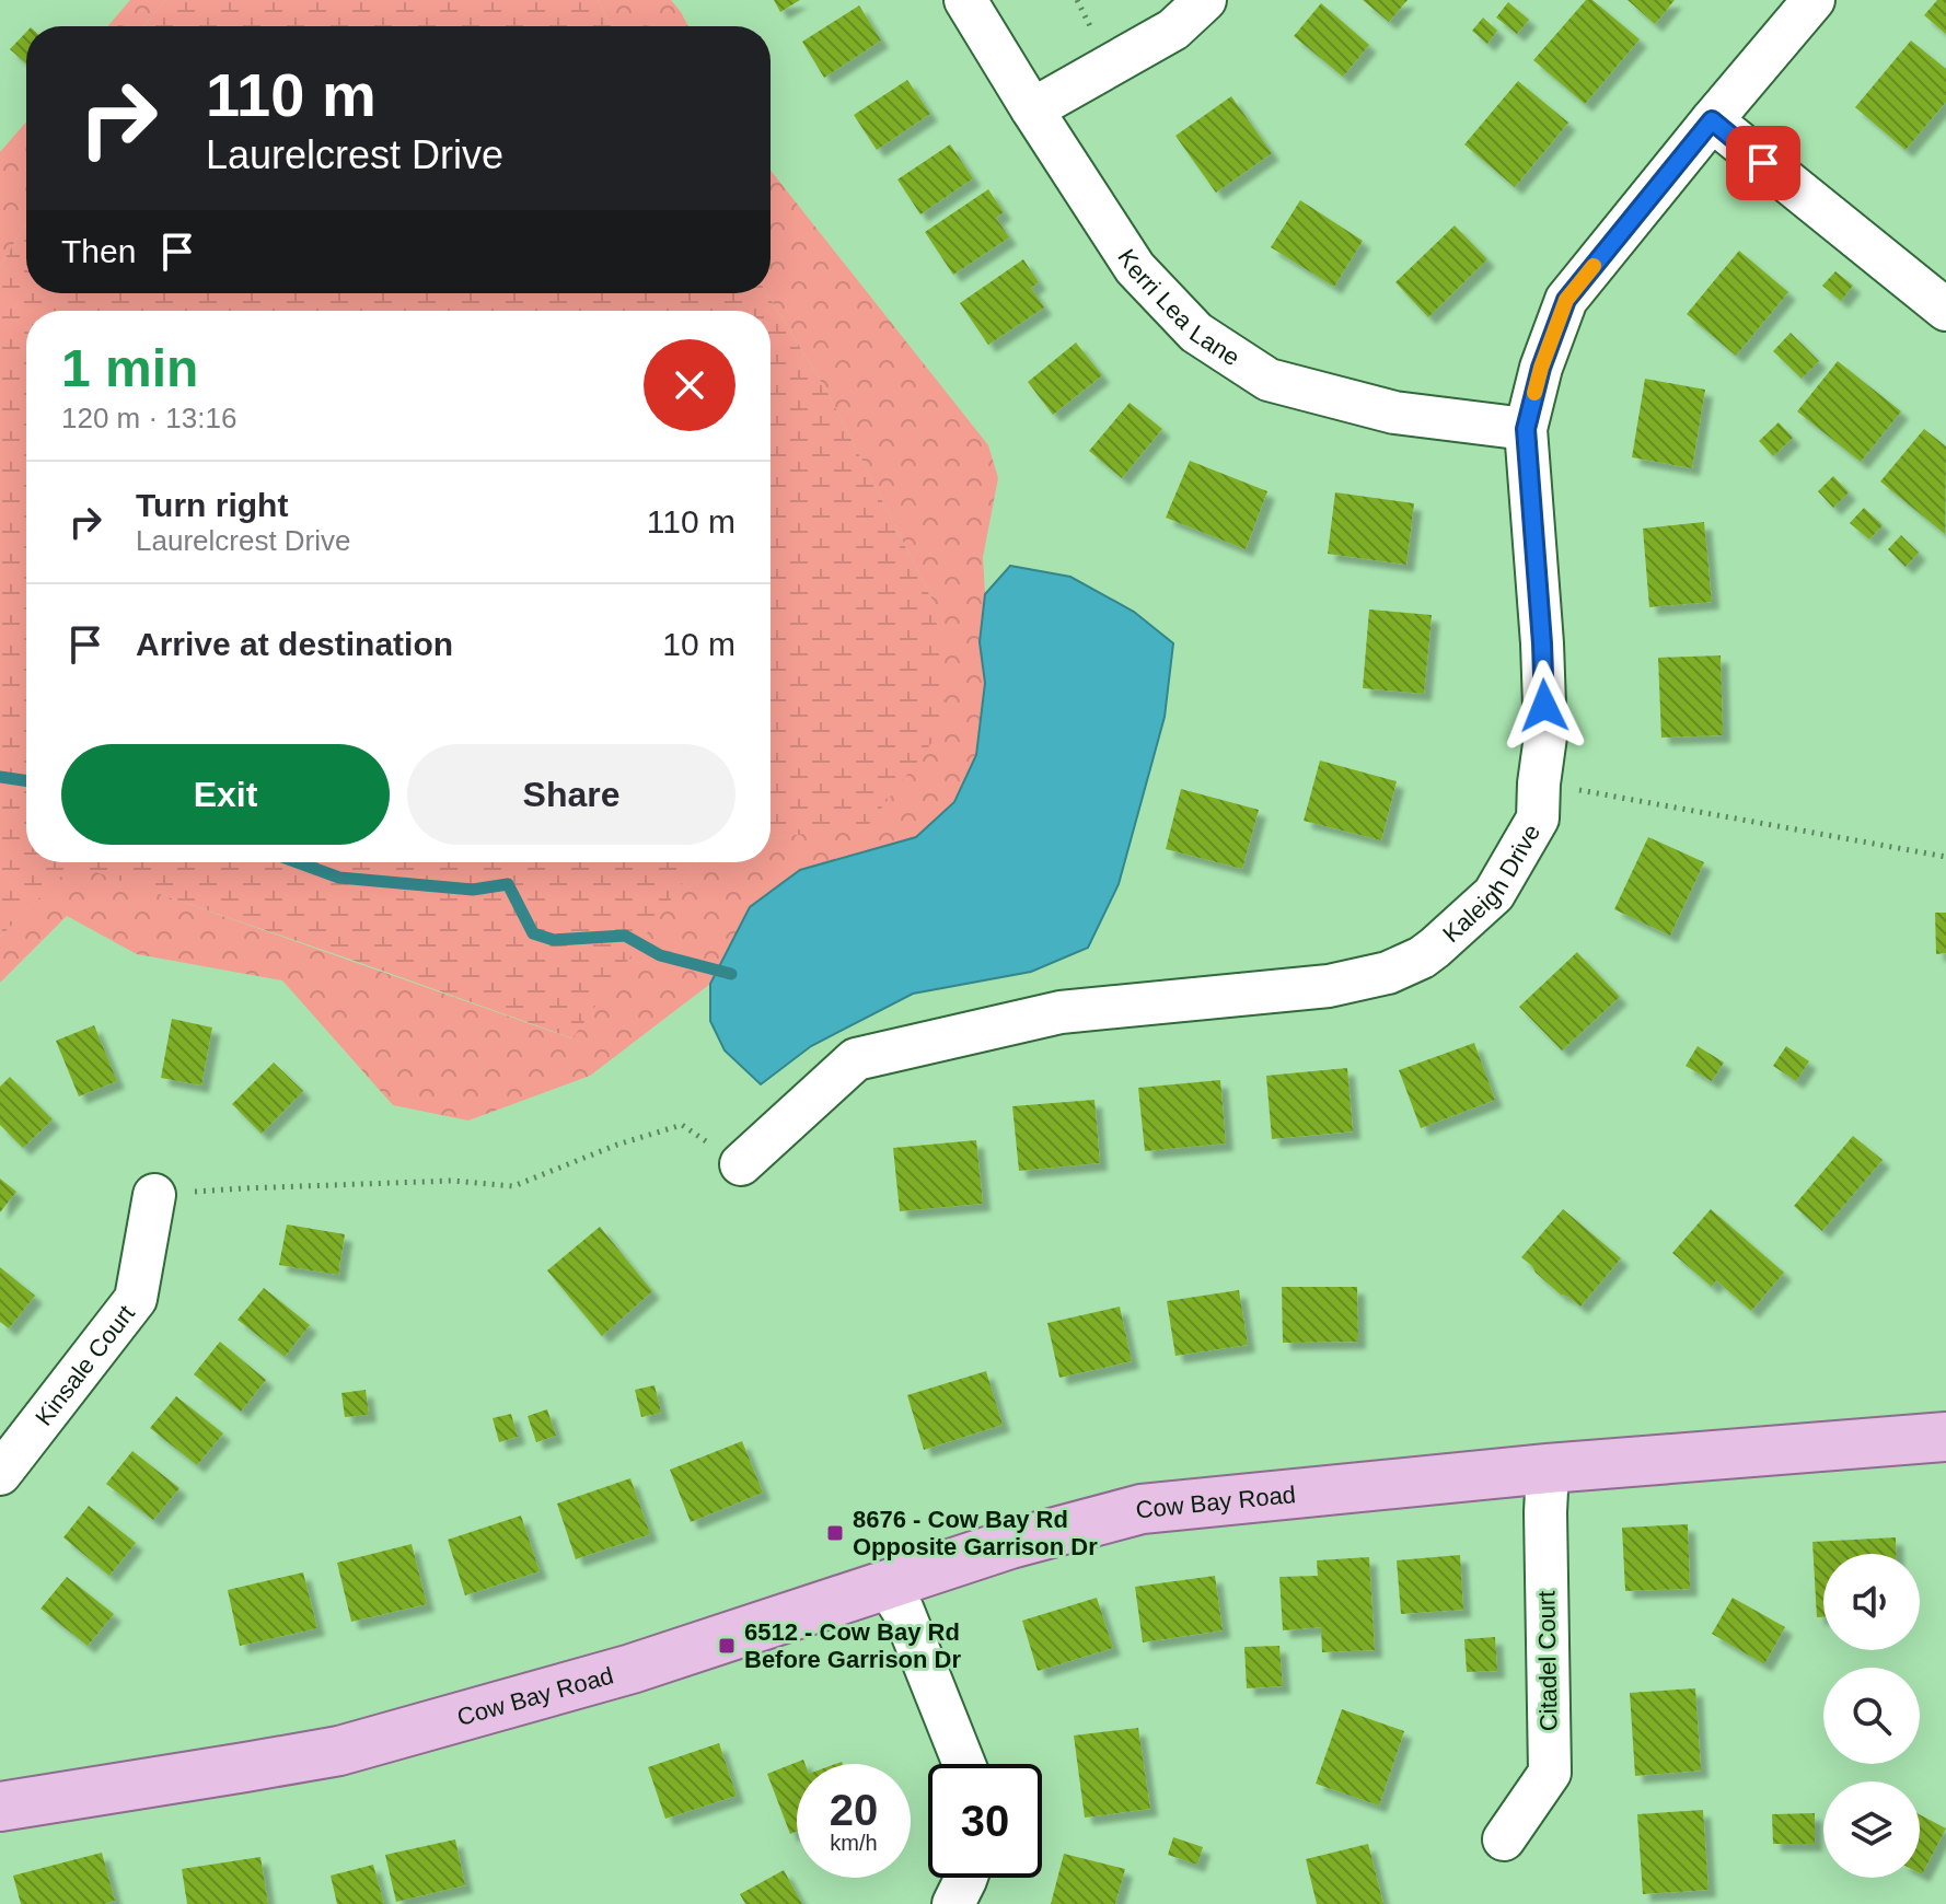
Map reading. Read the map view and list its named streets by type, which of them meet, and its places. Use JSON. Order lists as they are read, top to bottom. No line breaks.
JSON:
{"streets":{"main road":["Cow Bay Road"],"street":["Kerri Lea Lane","Kaleigh Drive","Kinsale Court","Citadel Court"]},"crossings":[["Kerri Lea Lane","Kaleigh Drive"],["Cow Bay Road","Citadel Court"]],"places":{"transit":["8676 - Cow Bay Rd Opposite Garrison Dr","6512 - Cow Bay Rd Before Garrison Dr"]},"page":{"turn":["110 m","Laurelcrest Drive"],"then":"Then","heading":["1 min","120 m · 13:16"],"list":[{"name":"Turn right","note":"Laurelcrest Drive","value":"110 m"},{"name":"Arrive at destination","value":"10 m"}],"buttons":["Exit","Share"],"speed":"20 km/h","limit":"30"}}
